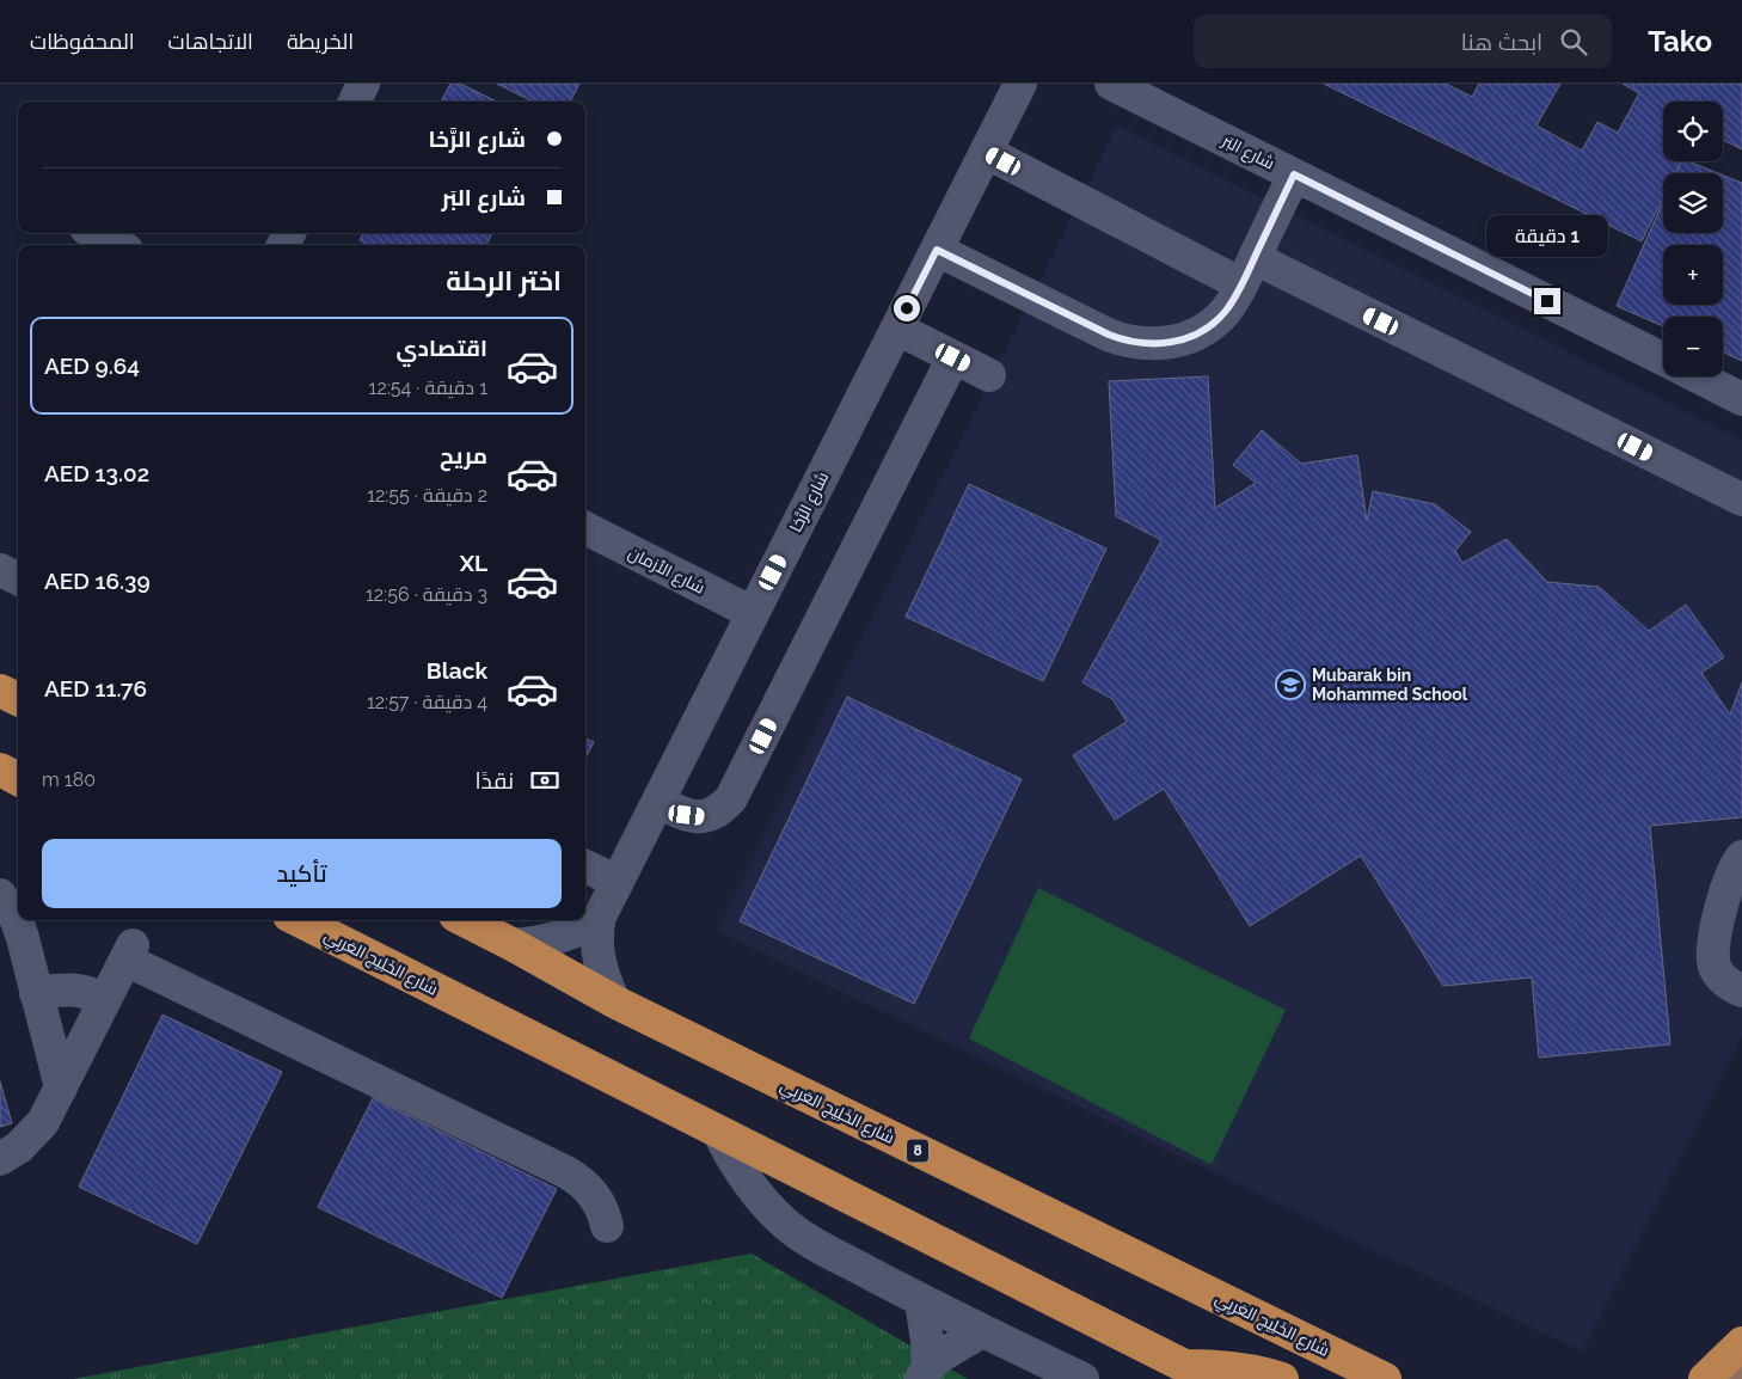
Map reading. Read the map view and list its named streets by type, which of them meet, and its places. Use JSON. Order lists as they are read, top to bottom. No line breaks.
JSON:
{"streets":{"highway":["شارع الخَلِيج العَربِي","8"],"street":["شارع البَر","شارع الرَّخا","شارع الأزمان"]},"crossings":[["شارع الرَّخا","شارع الأزمان"],["شارع الرَّخا","شارع الخَلِيج العَربِي"]],"places":{"school or university":["Mubarak bin Mohammed School"]},"page":{"header":"Tako","search":"ابحث هنا","nav":["الخريطة","الاتجاهات","المحفوظات"],"map_buttons":["+","−"],"banner":["شارع الرَّخا","شارع البَر"],"bubble":"1 دقيقة","heading":"اختر الرحلة","list":[{"name":"اقتصادي","note":"1 دقيقة · 12:54","value":"AED 9.64"},{"name":"مريح","note":"2 دقيقة · 12:55","value":"AED 13.02"},{"name":"XL","note":"3 دقيقة · 12:56","value":"AED 16.39"},{"name":"Black","note":"4 دقيقة · 12:57","value":"AED 11.76"}],"pay":["نقدًا","180 m"],"buttons":"تأكيد"}}
